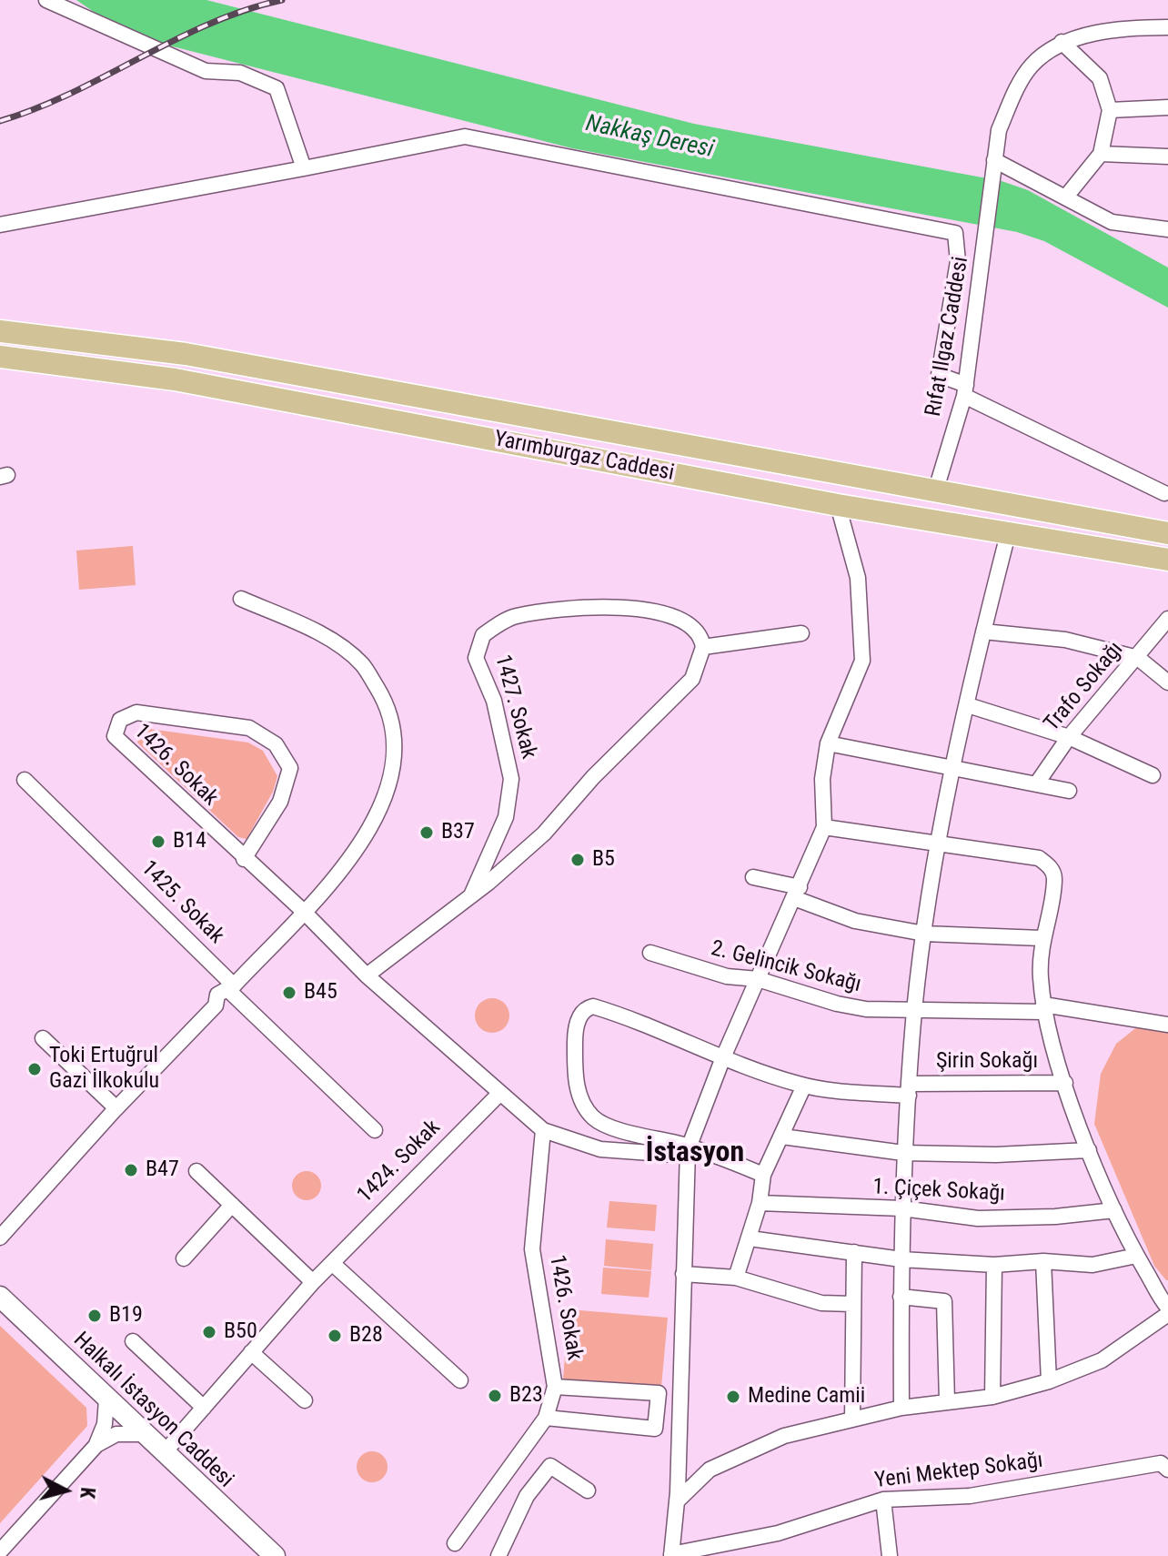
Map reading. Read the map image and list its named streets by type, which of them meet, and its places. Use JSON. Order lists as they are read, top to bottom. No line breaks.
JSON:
{"streets":{"main road":["Yarımburgaz Caddesi","Halkalı İstasyon Caddesi"],"street":["Rıfat Ilgaz Caddesi","Trafo Sokağı","1427. Sokak","1426. Sokak","1425. Sokak","2. Gelincik Sokağı","Şirin Sokağı","1424. Sokak","1. Çiçek Sokağı","Yeni Mektep Sokağı"]},"crossings":[["Rıfat Ilgaz Caddesi","Yarımburgaz Caddesi"],["1427. Sokak","1426. Sokak"],["1426. Sokak","Şirin Sokağı"],["1426. Sokak","1424. Sokak"],["1424. Sokak","Halkalı İstasyon Caddesi"]],"districts":["İstasyon"],"water":["Nakkaş Deresi"],"places":["B37","B14","B5","B45","Toki Ertuğrul Gazi İlkokulu","B47","B19","B50","B28","B23","Medine Camii"],"north":"right"}
